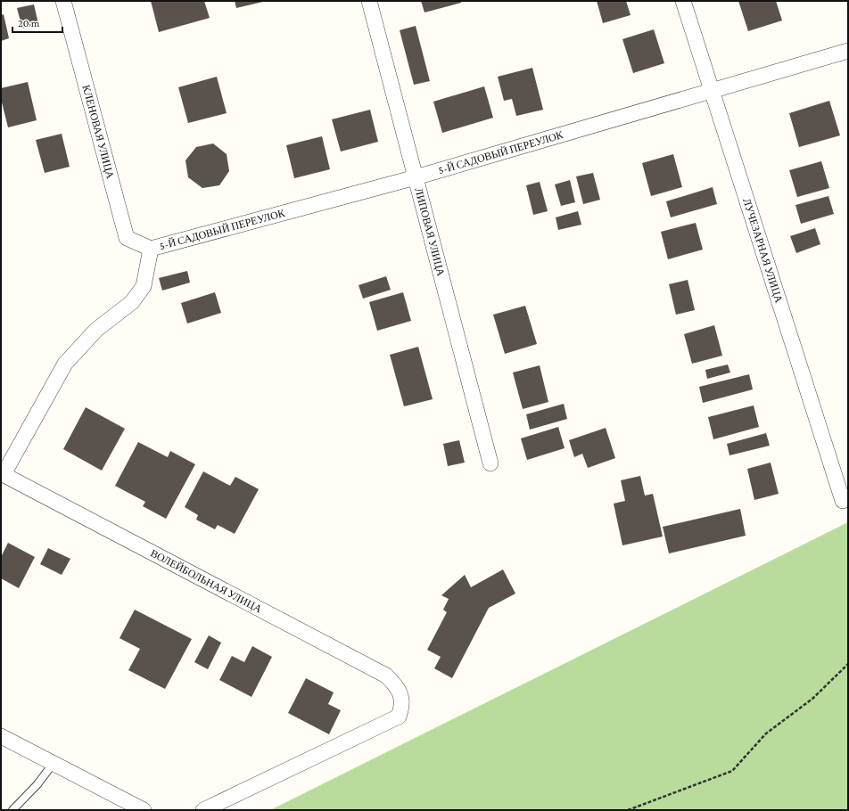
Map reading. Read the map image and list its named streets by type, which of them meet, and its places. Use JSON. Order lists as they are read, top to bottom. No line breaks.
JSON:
{"streets":{"street":["КЛЕНОВАЯ УЛИЦА","5-Й САДОВЫЙ ПЕРЕУЛОК","ЛИПОВАЯ УЛИЦА","ЛУЧЕЗАРНАЯ УЛИЦА","ВОЛЕЙБОЛЬНАЯ УЛИЦА"]},"crossings":[["КЛЕНОВАЯ УЛИЦА","5-Й САДОВЫЙ ПЕРЕУЛОК"],["5-Й САДОВЫЙ ПЕРЕУЛОК","ЛИПОВАЯ УЛИЦА"],["5-Й САДОВЫЙ ПЕРЕУЛОК","ЛУЧЕЗАРНАЯ УЛИЦА"]],"scale_bar":"20 m"}
